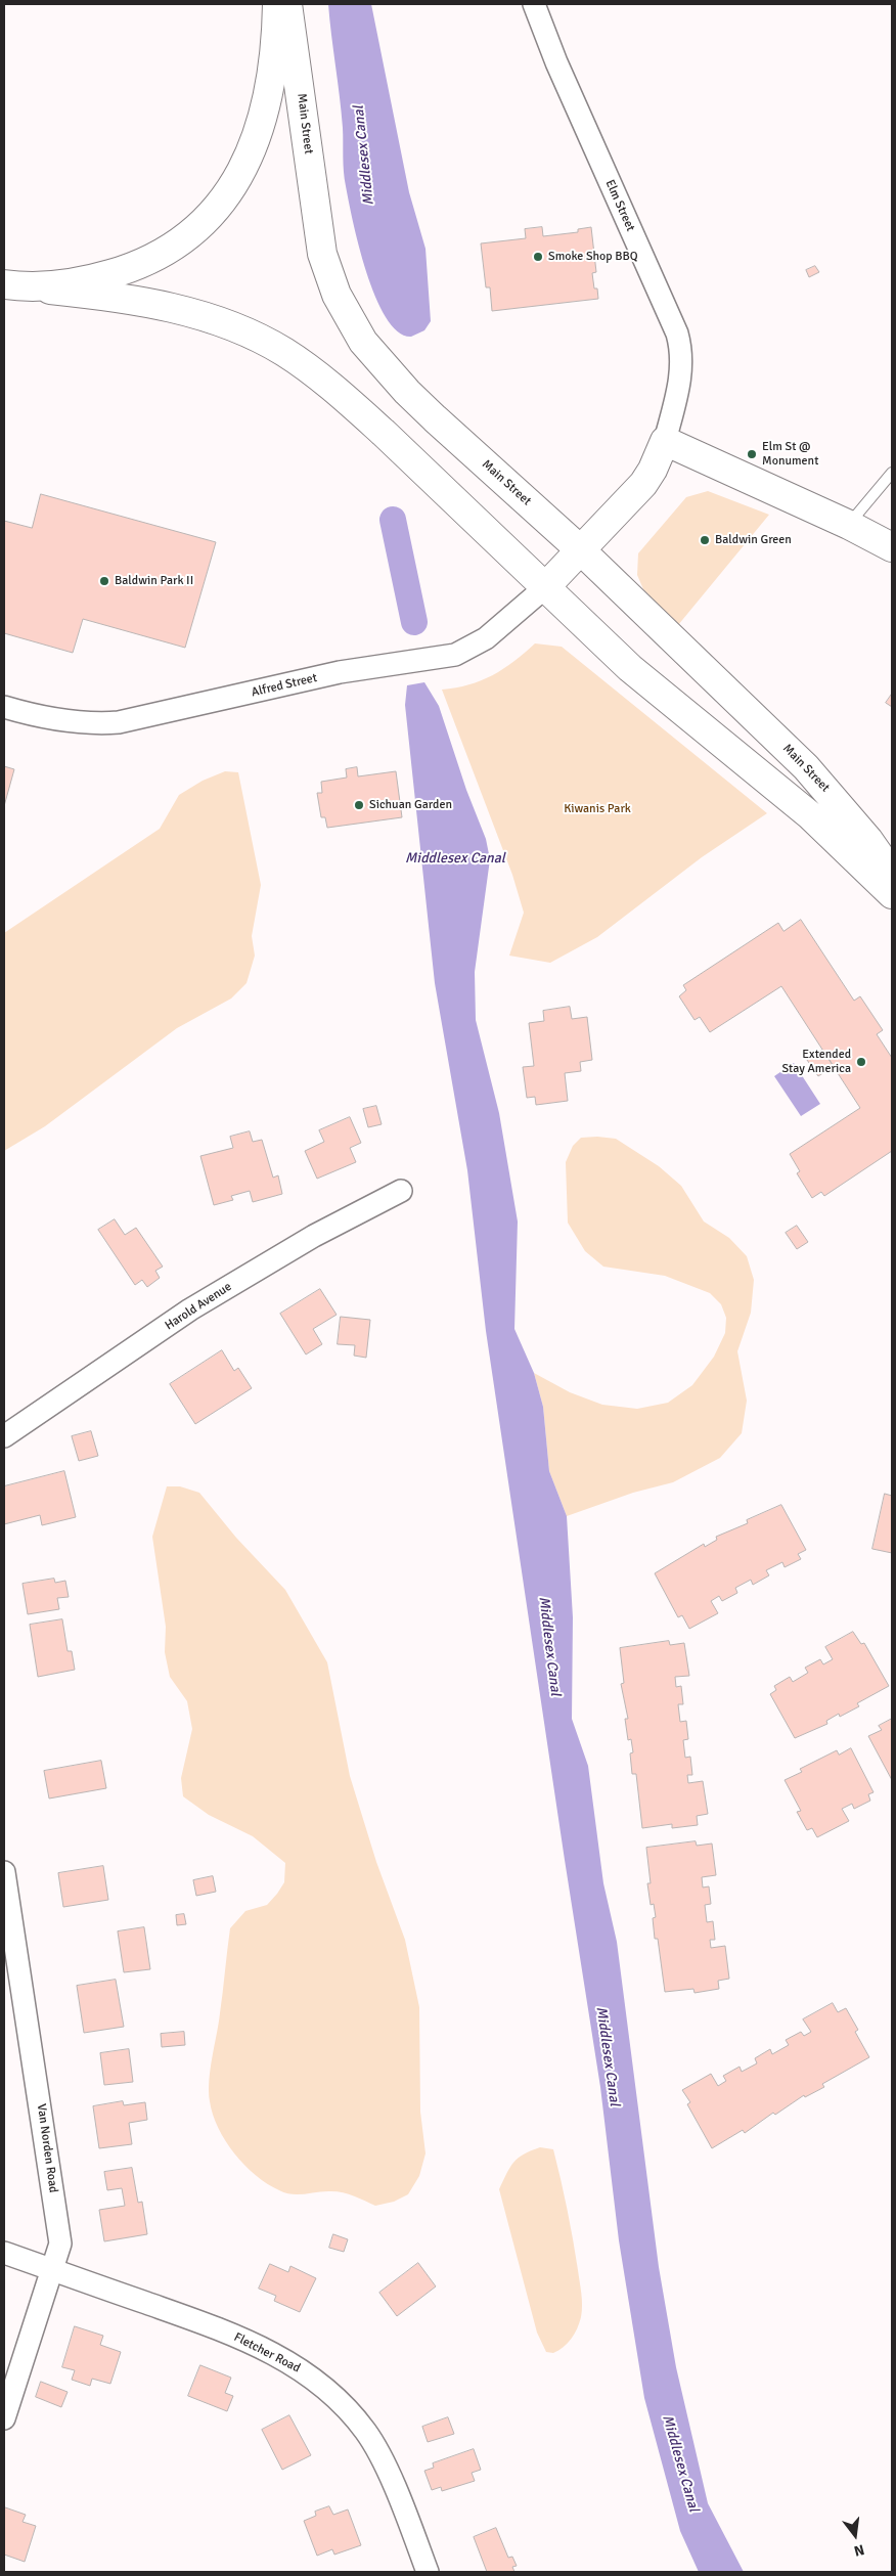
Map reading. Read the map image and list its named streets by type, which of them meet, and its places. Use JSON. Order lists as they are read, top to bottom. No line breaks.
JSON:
{"streets":{"main road":["Main Street","Elm Street"],"street":["Alfred Street","Harold Avenue","Van Norden Road","Fletcher Road"]},"crossings":[["Main Street","Elm Street"],["Elm Street","Alfred Street"],["Van Norden Road","Fletcher Road"]],"water":["Middlesex Canal"],"parks":["Kiwanis Park"],"places":["Smoke Shop BBQ","Elm St @ Monument","Baldwin Green","Baldwin Park II","Sichuan Garden","Extended Stay America"],"north":"bottom"}
